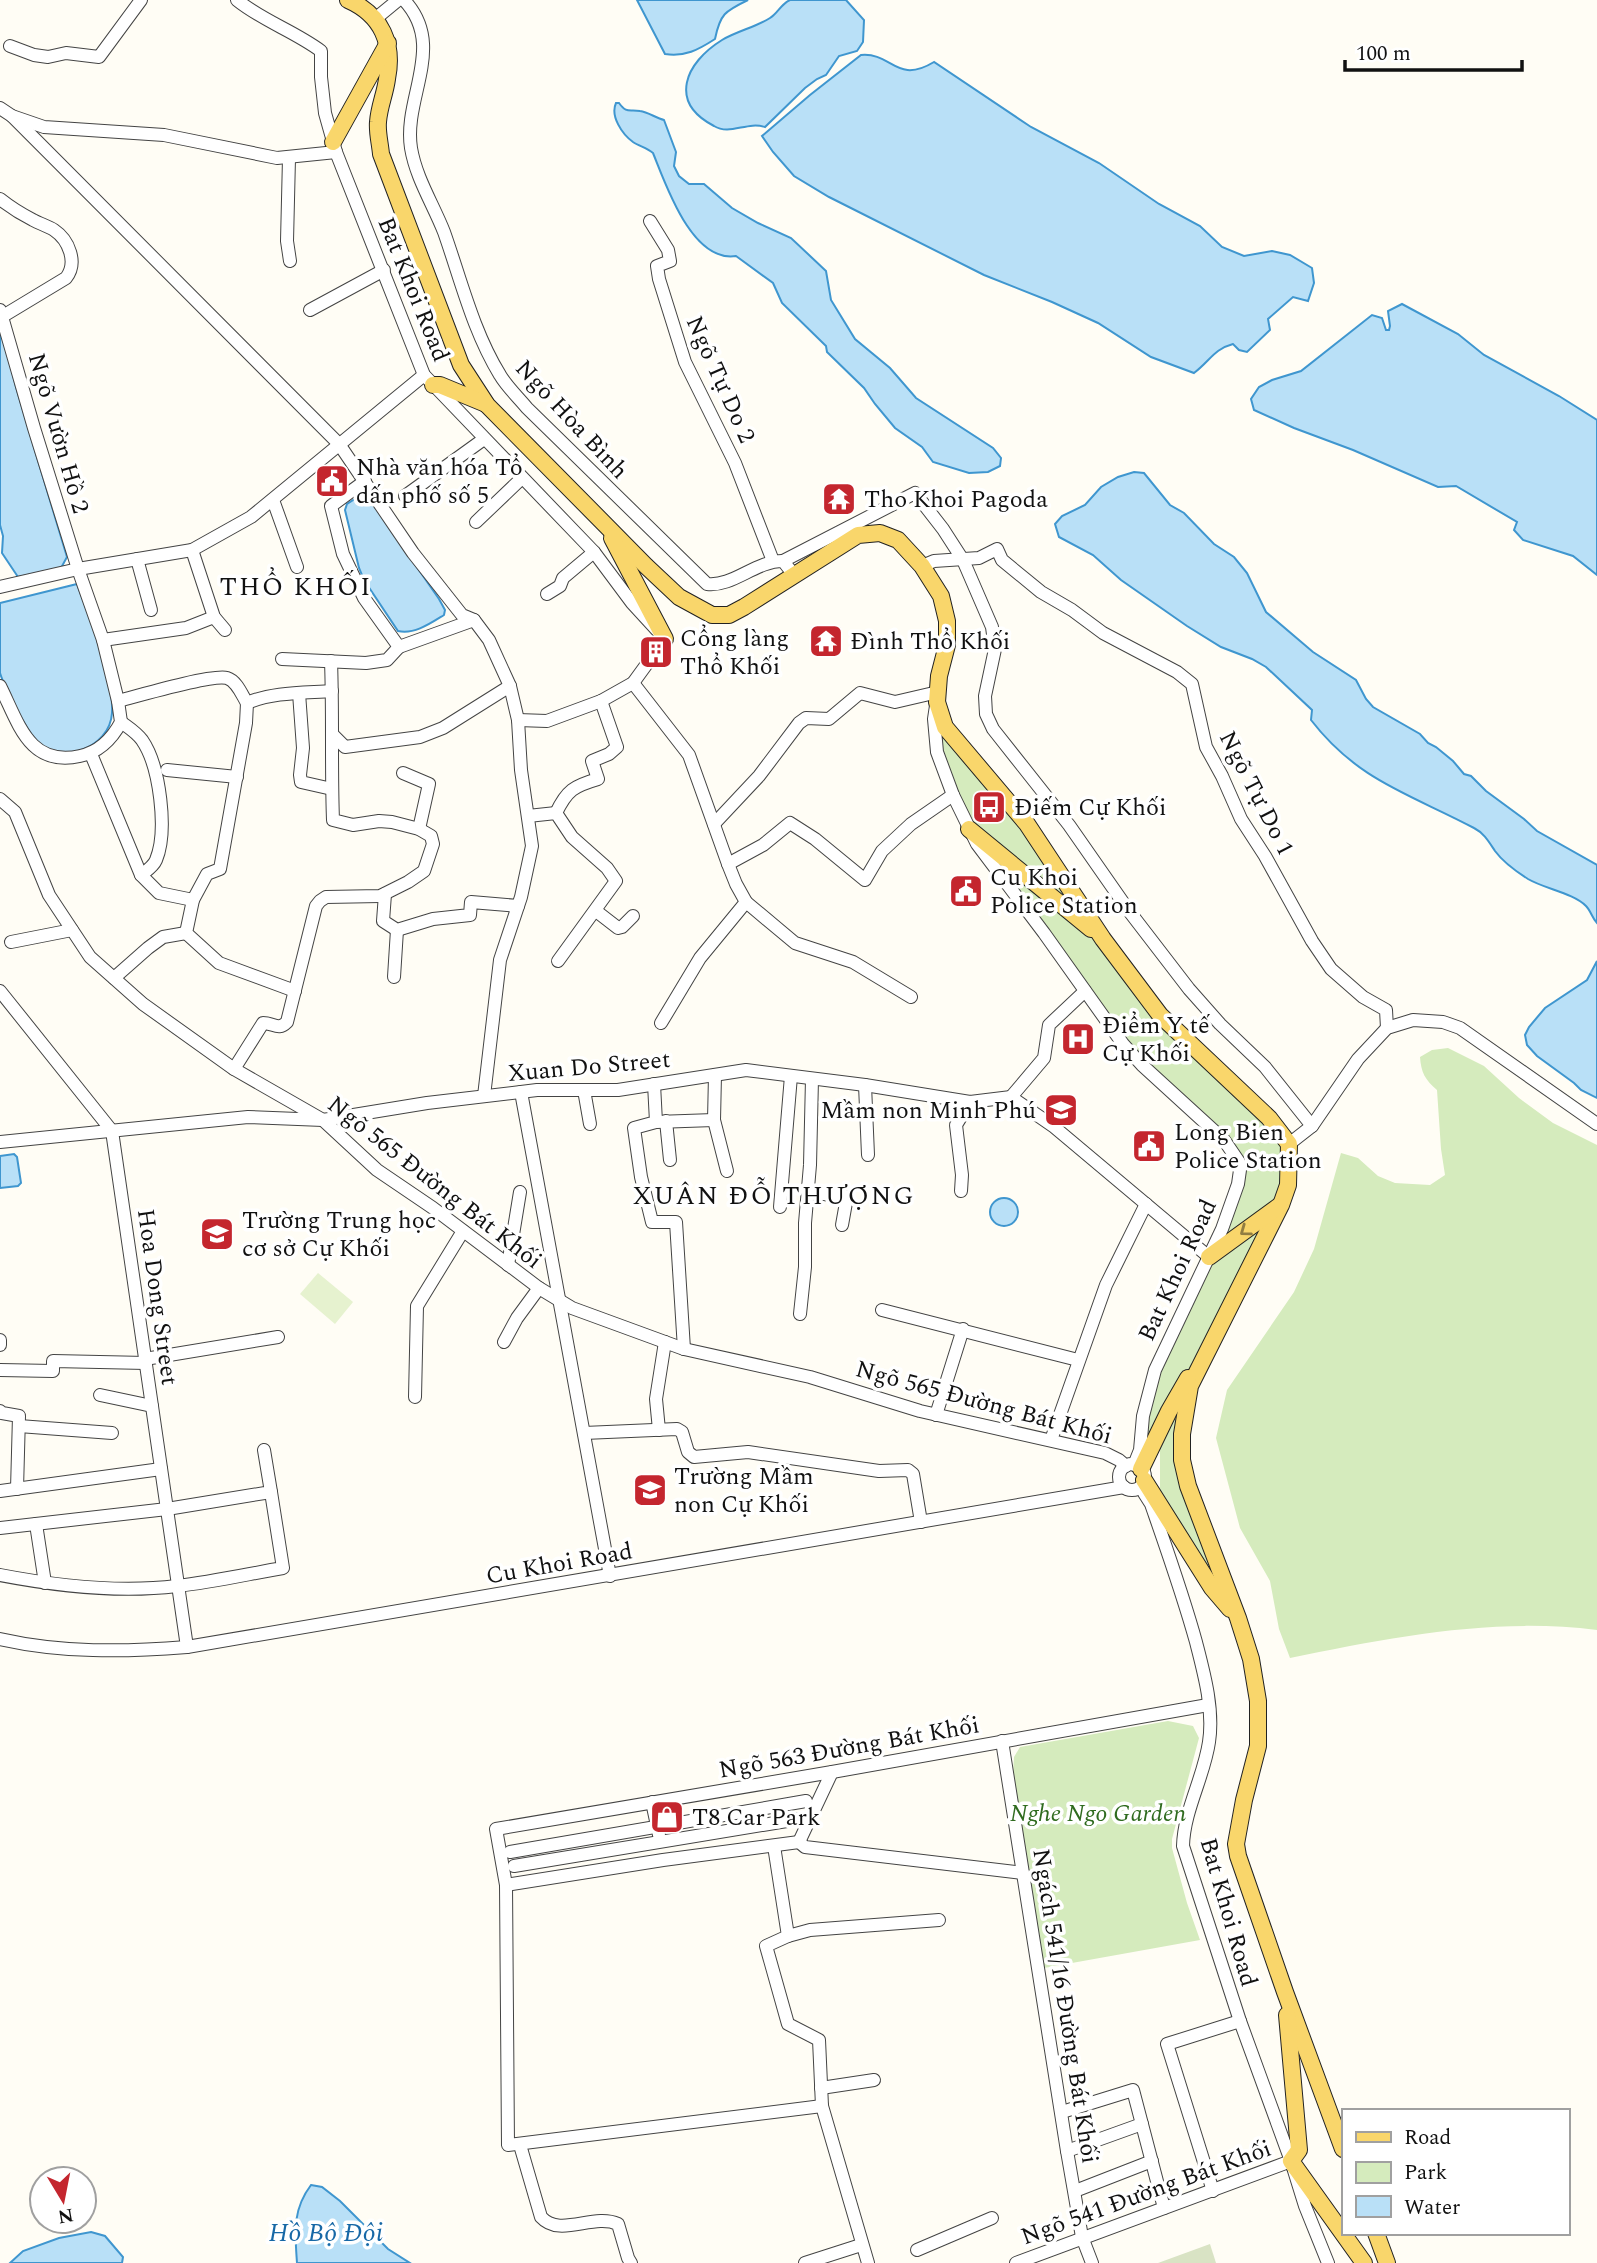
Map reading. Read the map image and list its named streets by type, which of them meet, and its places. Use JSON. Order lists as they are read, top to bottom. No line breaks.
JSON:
{"streets":{"street":["Bat Khoi Road","Ngõ Tự Do 2","Ngõ Hòa Bình","Ngõ Vườn Hồ 2","Ngõ Tự Do 1","Xuan Do Street","Ngõ 565 Đường Bát Khối","Hoa Dong Street","Cu Khoi Road","Ngõ 563 Đường Bát Khối","Ngách 541/16 Đường Bát Khối","Ngõ 541 Đường Bát Khối"]},"crossings":[["Bat Khoi Road","Ngõ 565 Đường Bát Khối"],["Bat Khoi Road","Cu Khoi Road"],["Bat Khoi Road","Ngõ 563 Đường Bát Khối"],["Bat Khoi Road","Ngõ 541 Đường Bát Khối"],["Ngõ Tự Do 2","Ngõ Hòa Bình"],["Xuan Do Street","Ngõ 565 Đường Bát Khối"],["Xuan Do Street","Hoa Dong Street"],["Ngõ 565 Đường Bát Khối","Cu Khoi Road"],["Hoa Dong Street","Cu Khoi Road"],["Ngõ 563 Đường Bát Khối","Ngách 541/16 Đường Bát Khối"],["Ngách 541/16 Đường Bát Khối","Ngõ 541 Đường Bát Khối"]],"districts":["THỔ KHỐI","XUÂN ĐỖ THƯỢNG"],"water":["Hồ Bộ Đội"],"parks":["Nghe Ngo Garden"],"places":{"public building":["Nhà văn hóa Tổ dấn phố số 5","Cu Khoi Police Station","Long Bien Police Station"],"temple":["Tho Khoi Pagoda","Đình Thổ Khối"],"building":["Cổng làng Thổ Khối"],"bus stop":["Điếm Cự Khối"],"hospital":["Điểm Y tế Cự Khối"],"school or university":["Mầm non Minh Phú","Trường Trung học cơ sở Cự Khối","Trường Mầm non Cự Khối"],"shop":["T8 Car Park"]},"legend":["Road","Park","Water"],"scale_bar":"100 m","north":"bottom"}
